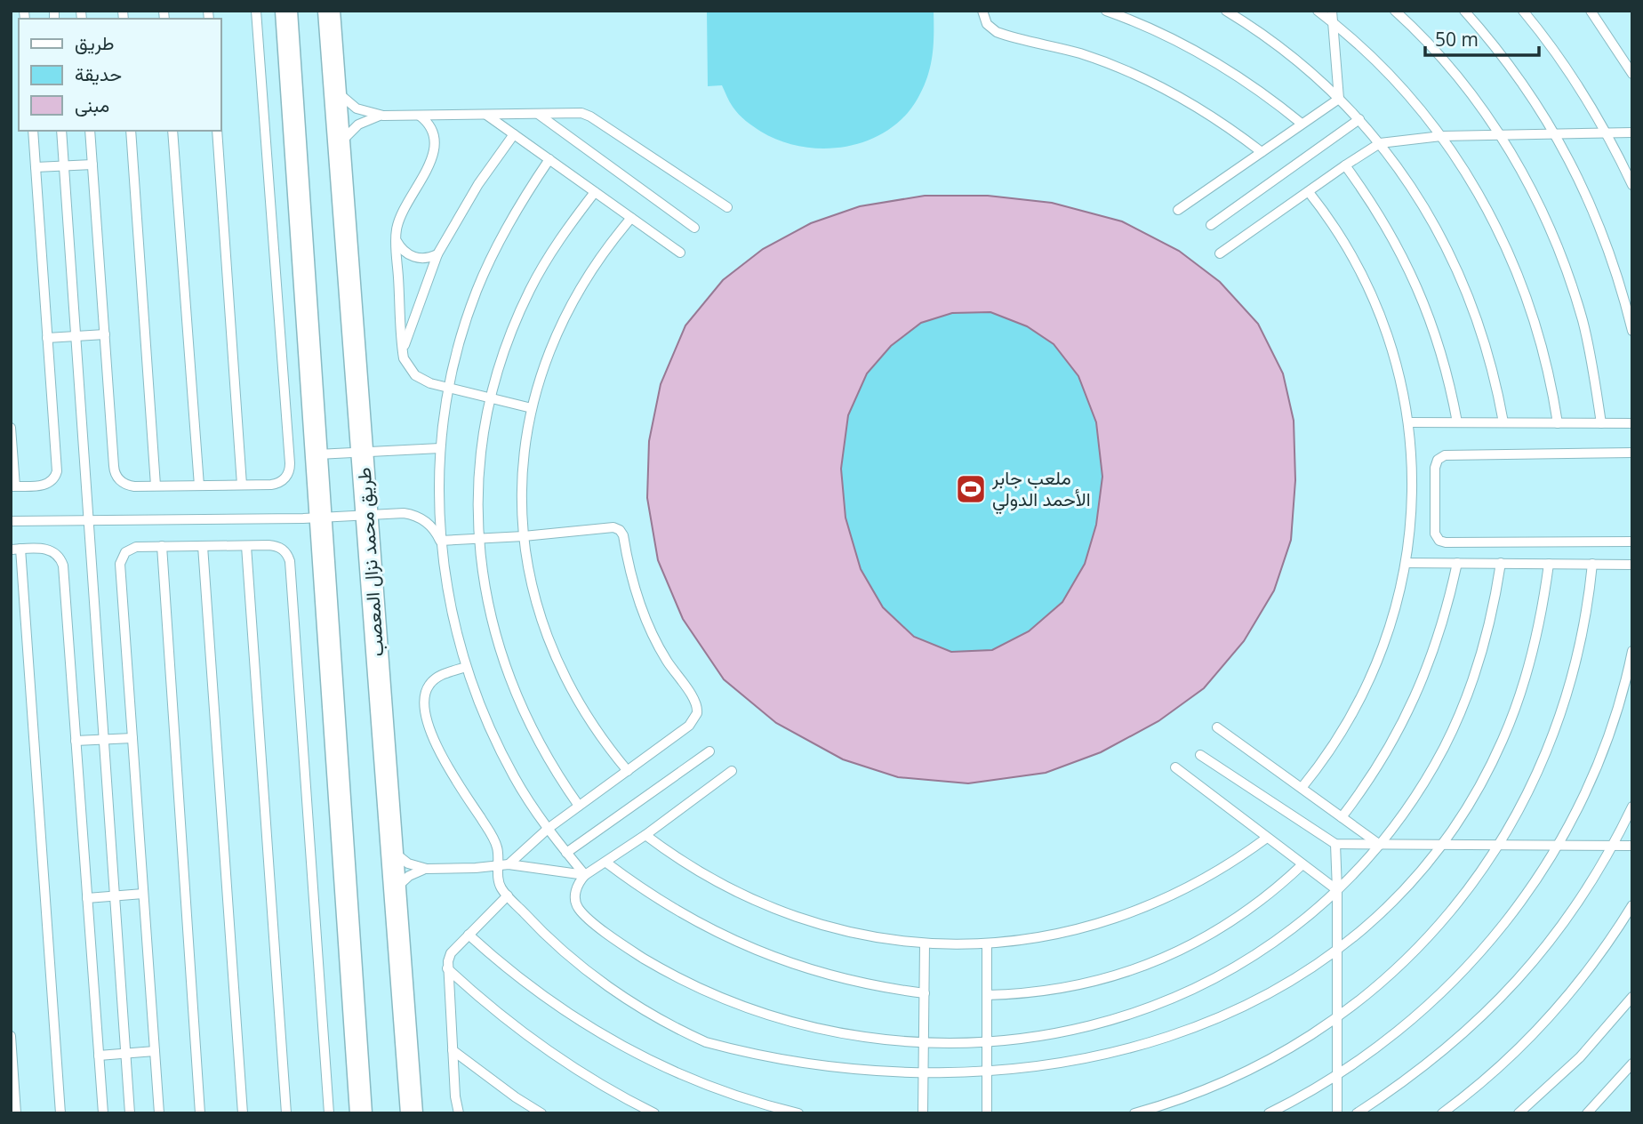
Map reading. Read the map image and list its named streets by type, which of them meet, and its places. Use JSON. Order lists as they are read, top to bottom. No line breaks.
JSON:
{"streets":{"street":["طريق محمد نزال المعصب"]},"places":{"sports":["ملعب جابر الأحمد الدولي"]},"legend":["طريق","حديقة","مبنى"],"scale_bar":"50 m"}
